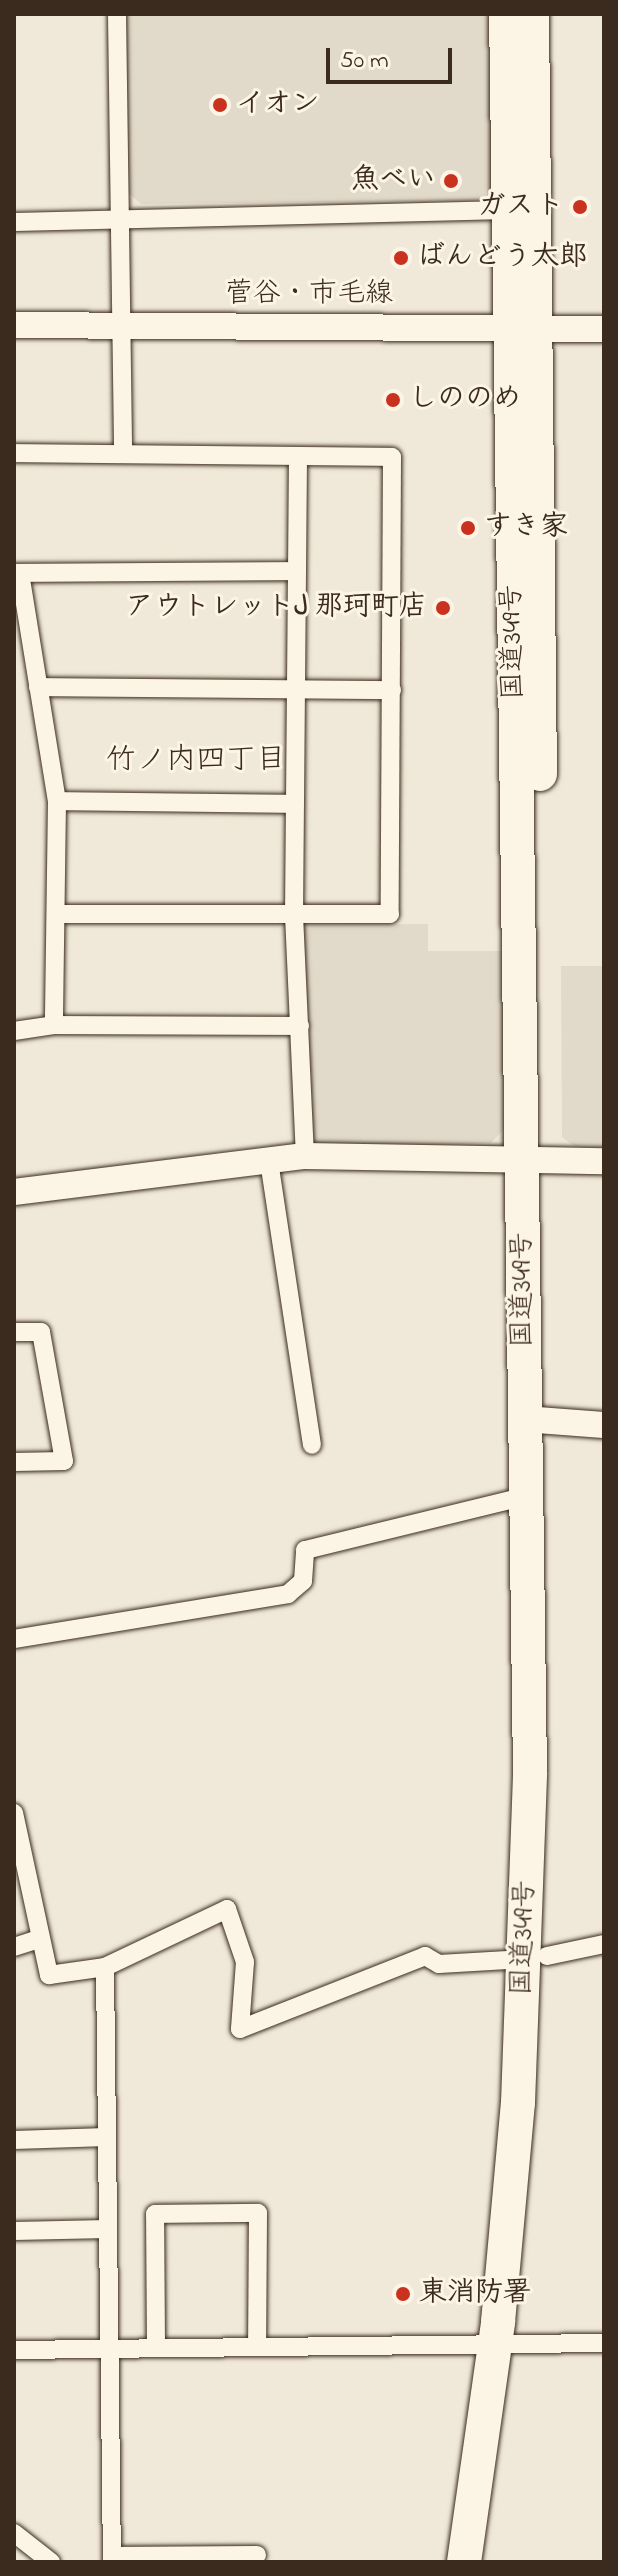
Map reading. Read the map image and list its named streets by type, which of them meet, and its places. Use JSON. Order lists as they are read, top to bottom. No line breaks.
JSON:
{"streets":{"highway":["国道349号"],"street":["菅谷・市毛線"]},"crossings":[["菅谷・市毛線","国道349号"]],"districts":["竹ノ内四丁目"],"places":["イオン","魚べい","ガスト","ばんどう太郎","しののめ","すき家","アウトレットJ 那珂町店","東消防署"],"scale_bar":"50 m"}
